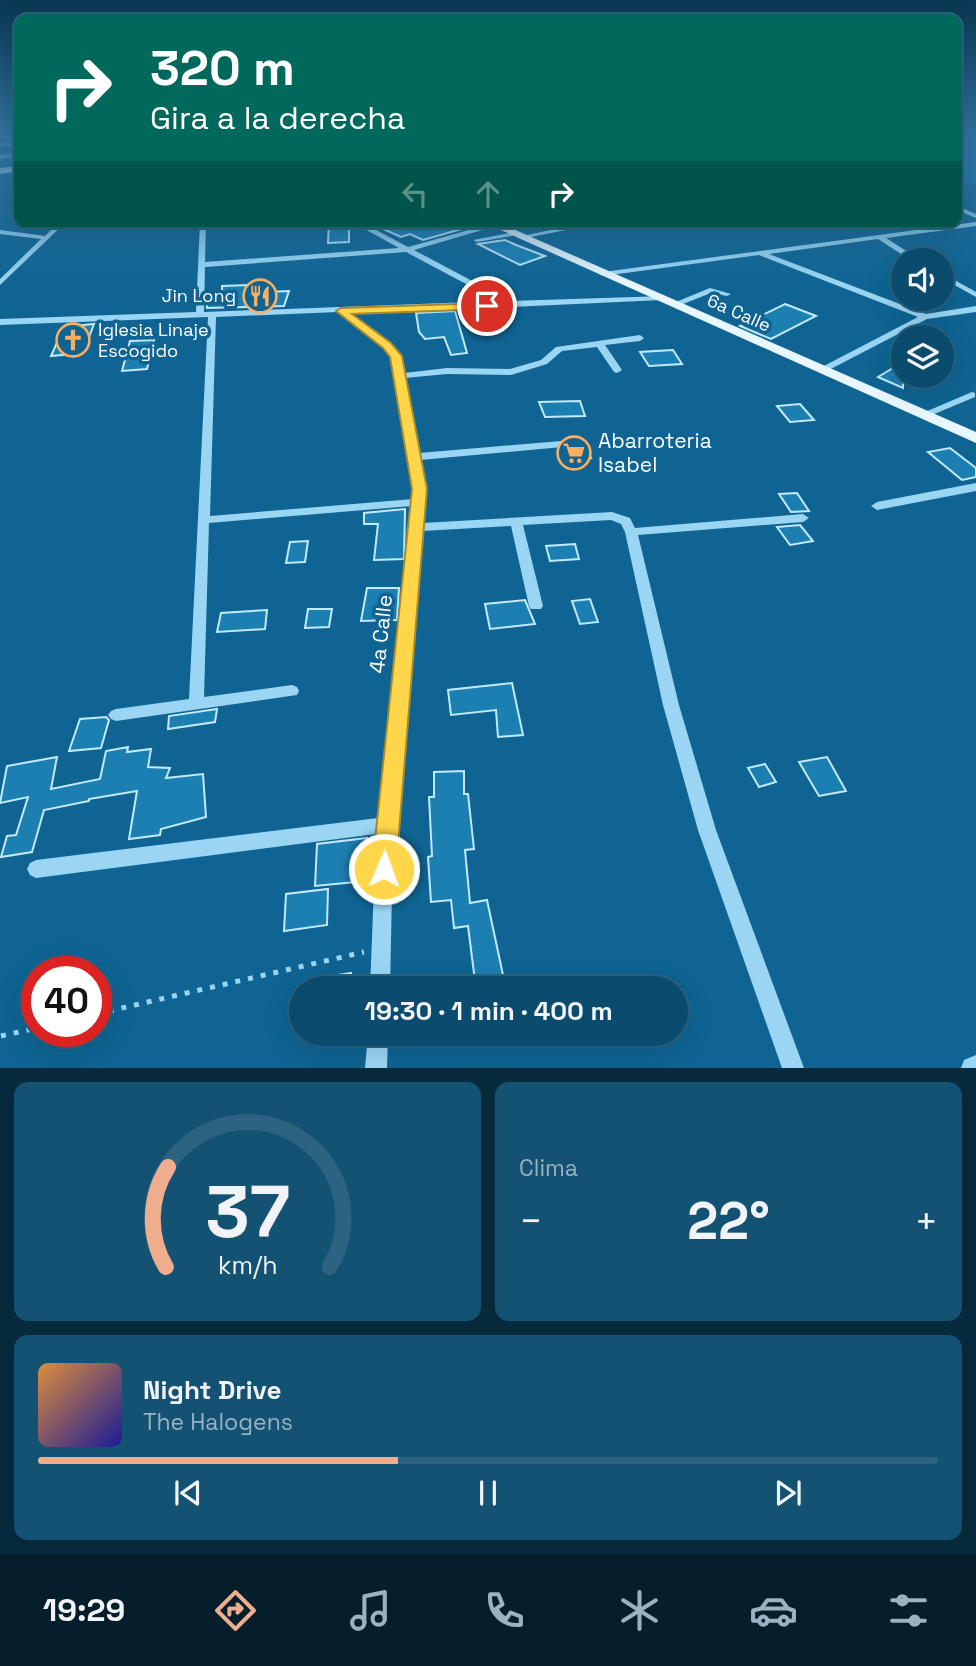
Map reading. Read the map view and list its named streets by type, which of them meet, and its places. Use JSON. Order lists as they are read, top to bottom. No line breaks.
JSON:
{"streets":{"main road":["6a Calle"],"street":["4a Calle"]},"places":{"restaurant":["Jin Long"],"church":["Iglesia Linaje Escogido"],"supermarket":["Abarroteria Isabel"]},"page":{"turn":["320 m","Gira a la derecha"],"limit":"40","trip":"19:30 · 1 min · 400 m","tile":"Clima","heat":["−","22°","+"],"song":["Night Drive","The Halogens"],"tabs":"19:29","gauge":["37","km/h"]}}
